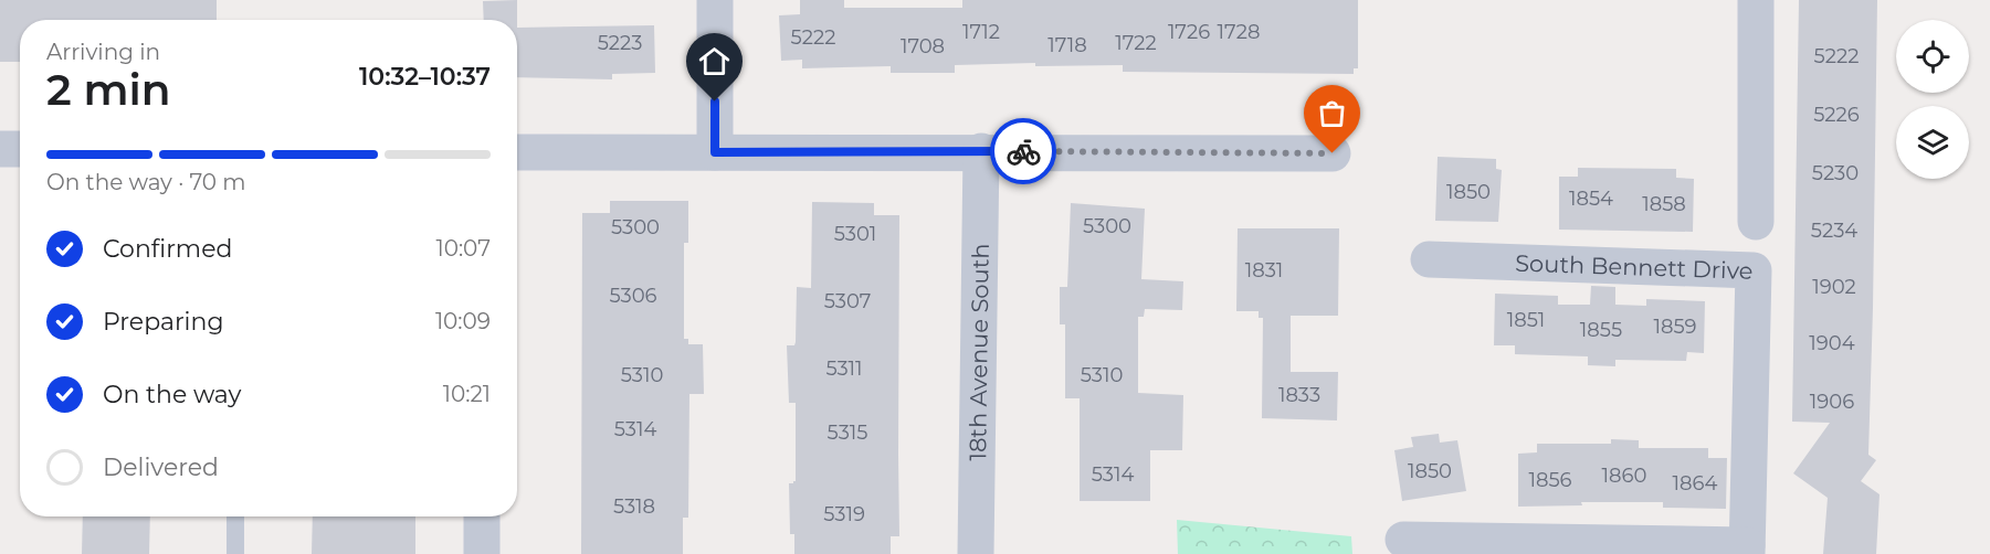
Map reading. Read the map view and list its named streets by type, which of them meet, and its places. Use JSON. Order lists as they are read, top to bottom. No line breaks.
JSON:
{"streets":{"street":["South Bennett Drive","18th Avenue South"]},"house_numbers":["1712","1726","1728","5222","5223","1722","1718","1708","5222","5226","5230","1850","1854","1858","5300","5300","5234","5301","1831","1902","5306","5307","1851","1859","1855","1904","5311","5310","5310","1833","1906","5314","5315","1850","5314","1860","1856","1864","5318","5319"],"page":{"heading":["2 min","Arriving in","10:32–10:37"],"bar":"On the way · 70 m","list":[["Confirmed","10:07"],["Preparing","10:09"],["On the way","10:21"],"Delivered"]}}
